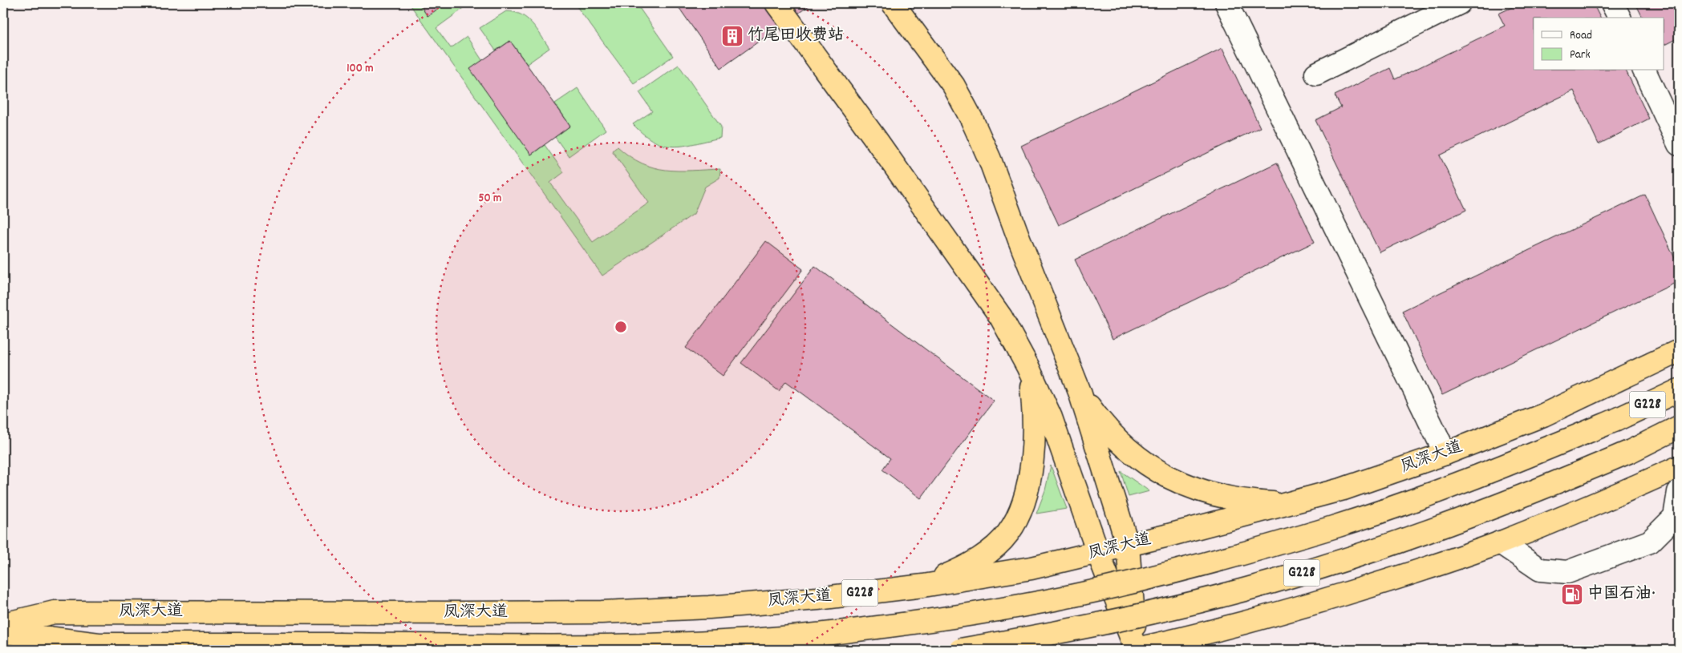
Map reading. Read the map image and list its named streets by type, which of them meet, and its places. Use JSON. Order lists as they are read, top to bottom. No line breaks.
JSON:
{"streets":{"highway":["G228","凤深大道"]},"places":{"building":["竹尾田收费站"],"fuel station":["中国石油·"]},"legend":["Road","Park"],"rings":["100 m","50 m"]}
